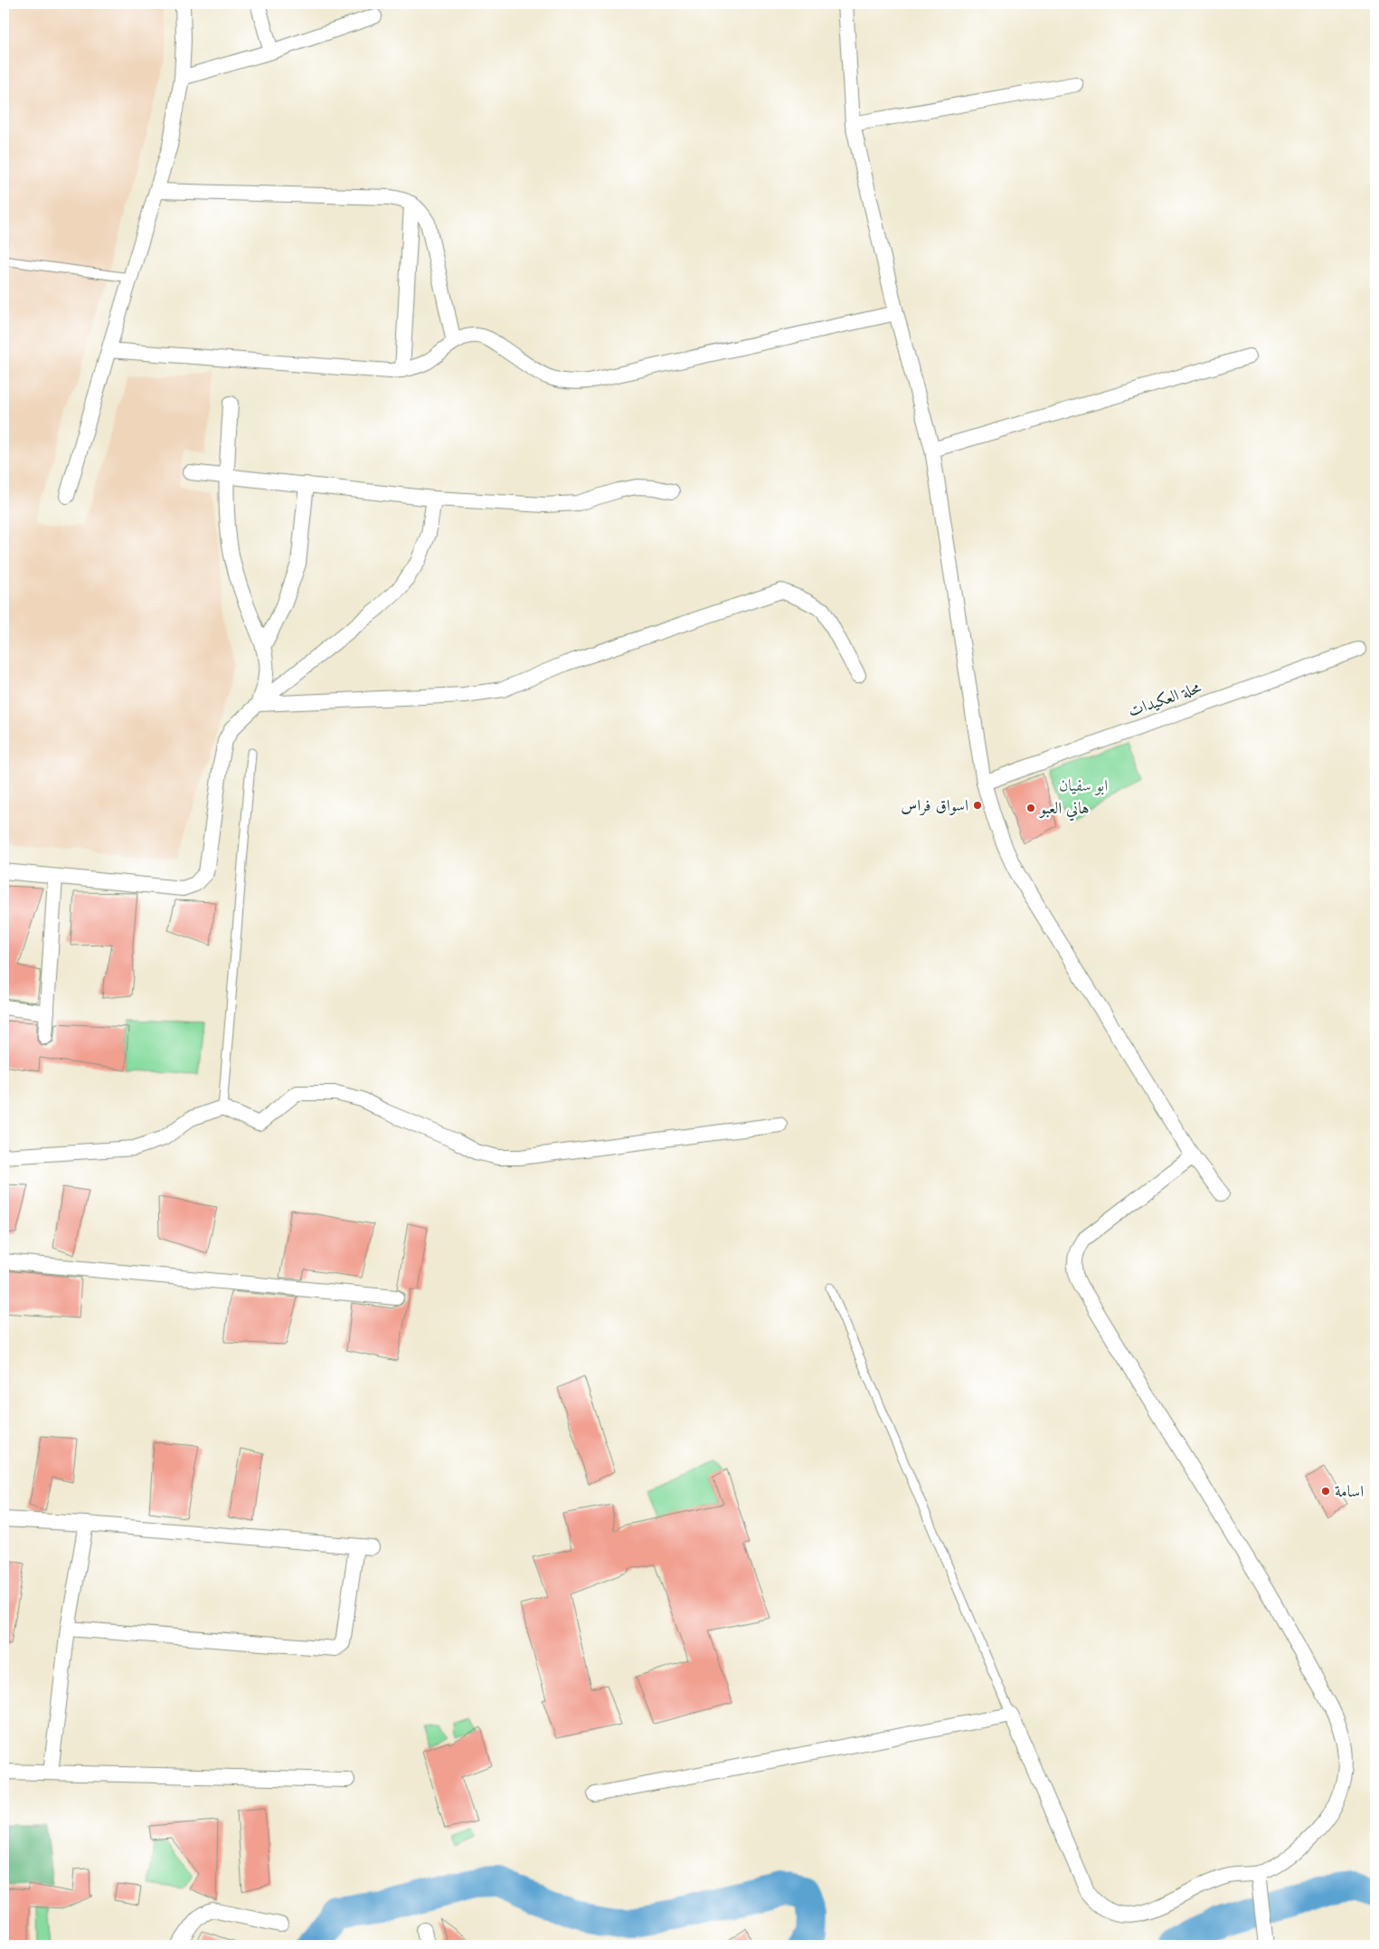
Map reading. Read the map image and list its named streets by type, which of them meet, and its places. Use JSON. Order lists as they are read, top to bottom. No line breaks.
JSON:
{"streets":{"street":["محلة العكيدات"]},"parks":["ابو سفيان"],"places":["اسواق فراس","هاني العبو","اسامة"]}
